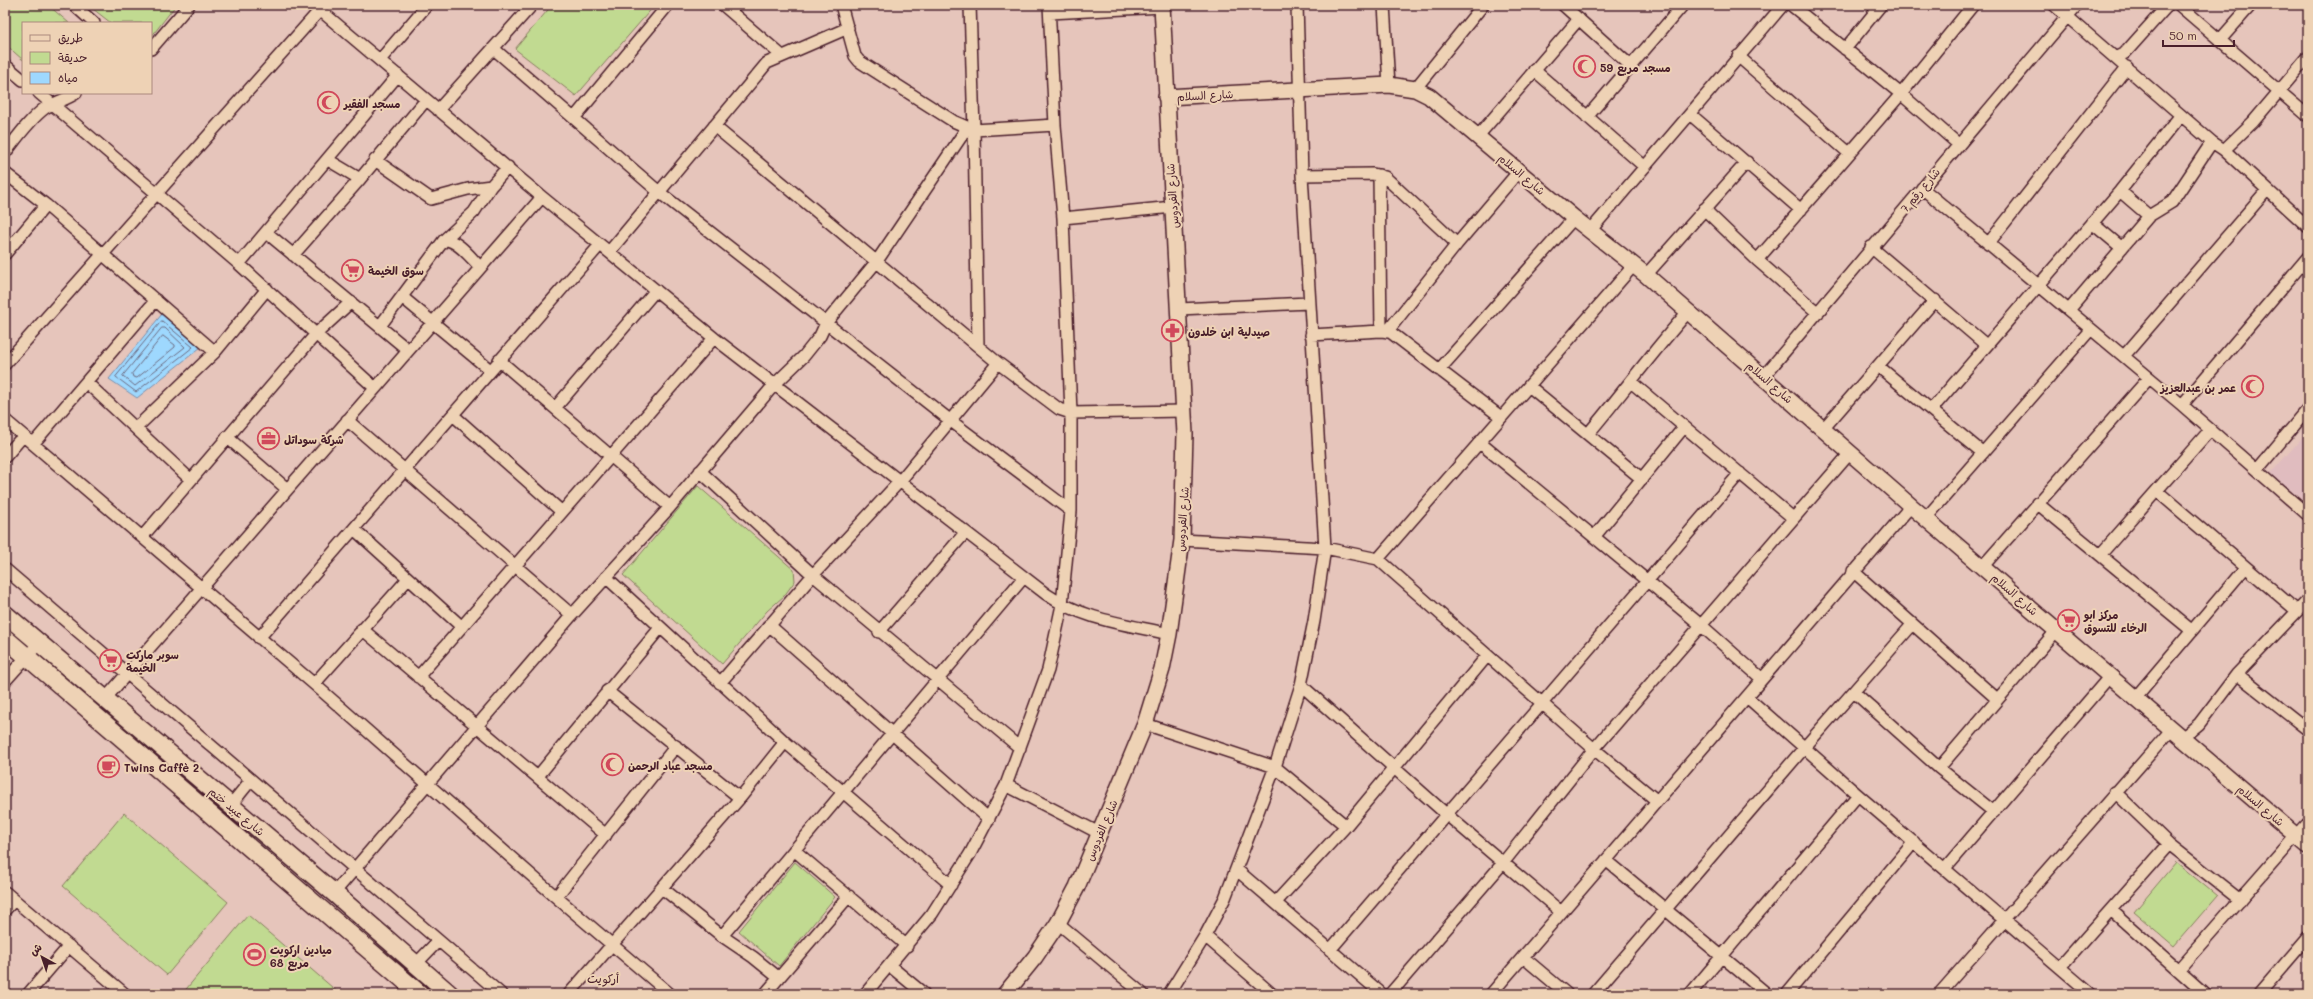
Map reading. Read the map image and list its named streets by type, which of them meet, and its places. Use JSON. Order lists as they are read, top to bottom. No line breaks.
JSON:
{"streets":{"main road":["شارع عبيد ختم"],"street":["شارع السلام","شارع رقم 7","شارع الفردوس"]},"crossings":[["شارع السلام","شارع رقم 7"],["شارع السلام","شارع الفردوس"]],"districts":["أركويت"],"places":{"mosque":["مسجد مربع 59","مسجد الفقير","عمر بن عبدالعزيز","مسجد عباد الرحمن"],"supermarket":["سوق الخيمة","مركز ابو الرخاء للتسوق","سوبر ماركت الخيمة"],"pharmacy":["صيدلية ابن خلدون"],"office":["شركة سوداتل"],"cafe":["Twins Caffè 2"],"sports":["ميادين اركويت مربع 68"]},"legend":["طريق","حديقة","مياه"],"scale_bar":"50 m","north":"top left"}
